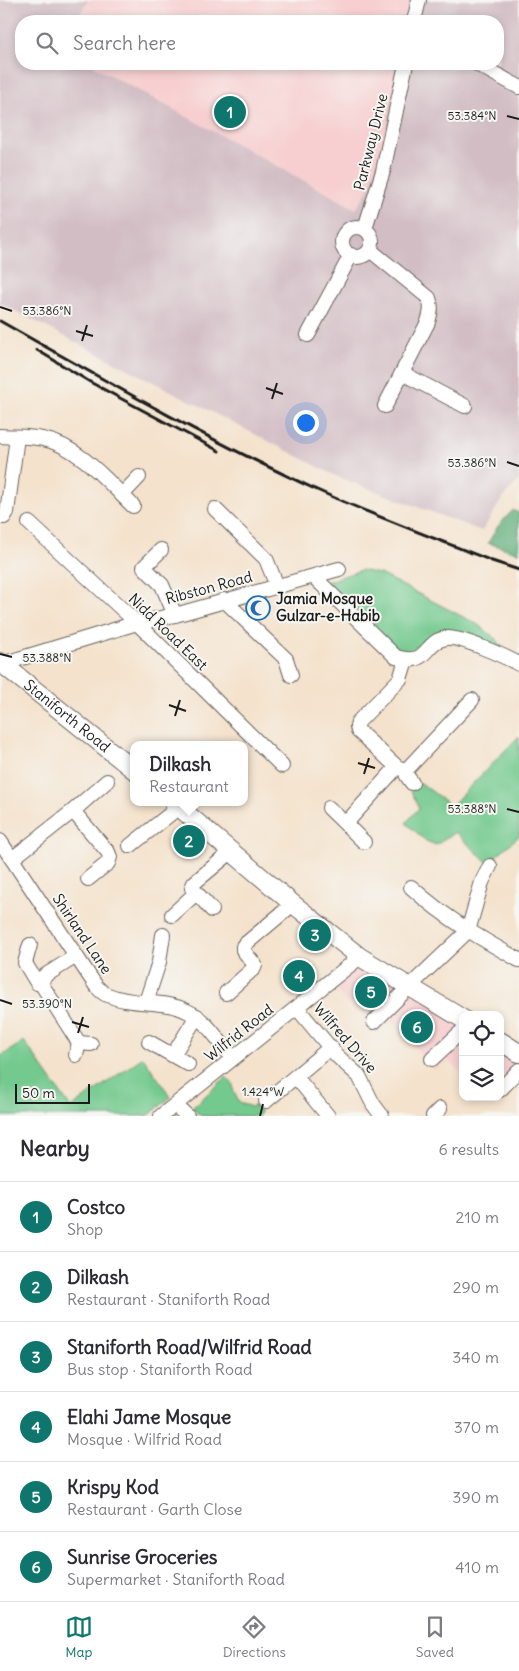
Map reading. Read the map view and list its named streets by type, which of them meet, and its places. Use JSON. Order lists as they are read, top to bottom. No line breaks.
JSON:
{"streets":{"main road":["Staniforth Road"],"street":["Parkway Drive","Ribston Road","Nidd Road East","Shirland Lane","Wilfrid Road","Wilfred Drive"]},"crossings":[["Ribston Road","Nidd Road East"],["Ribston Road","Staniforth Road"],["Shirland Lane","Wilfrid Road"],["Wilfrid Road","Wilfred Drive"]],"places":{"mosque":["Jamia Mosque Gulzar-e-Habib"]},"scale_bar":"50 m","page":{"search":"Search here","pins":["1","2","3","4","5","6"],"popup":["Dilkash","Restaurant"],"scale":"50 m","heading":["Nearby","6 results"],"list":[{"mark":"1","name":"Costco","note":"Shop","value":"210 m"},{"mark":"2","name":"Dilkash","note":"Restaurant · Staniforth Road","value":"290 m"},{"mark":"3","name":"Staniforth Road/Wilfrid Road","note":"Bus stop · Staniforth Road","value":"340 m"},{"mark":"4","name":"Elahi Jame Mosque","note":"Mosque · Wilfrid Road","value":"370 m"},{"mark":"5","name":"Krispy Kod","note":"Restaurant · Garth Close","value":"390 m"},{"mark":"6","name":"Sunrise Groceries","note":"Supermarket · Staniforth Road","value":"410 m"}],"nav":["Map","Directions","Saved"]},"coordinates":["53.384°N","53.386°N","53.388°N","53.390°N","1.424°W"]}
